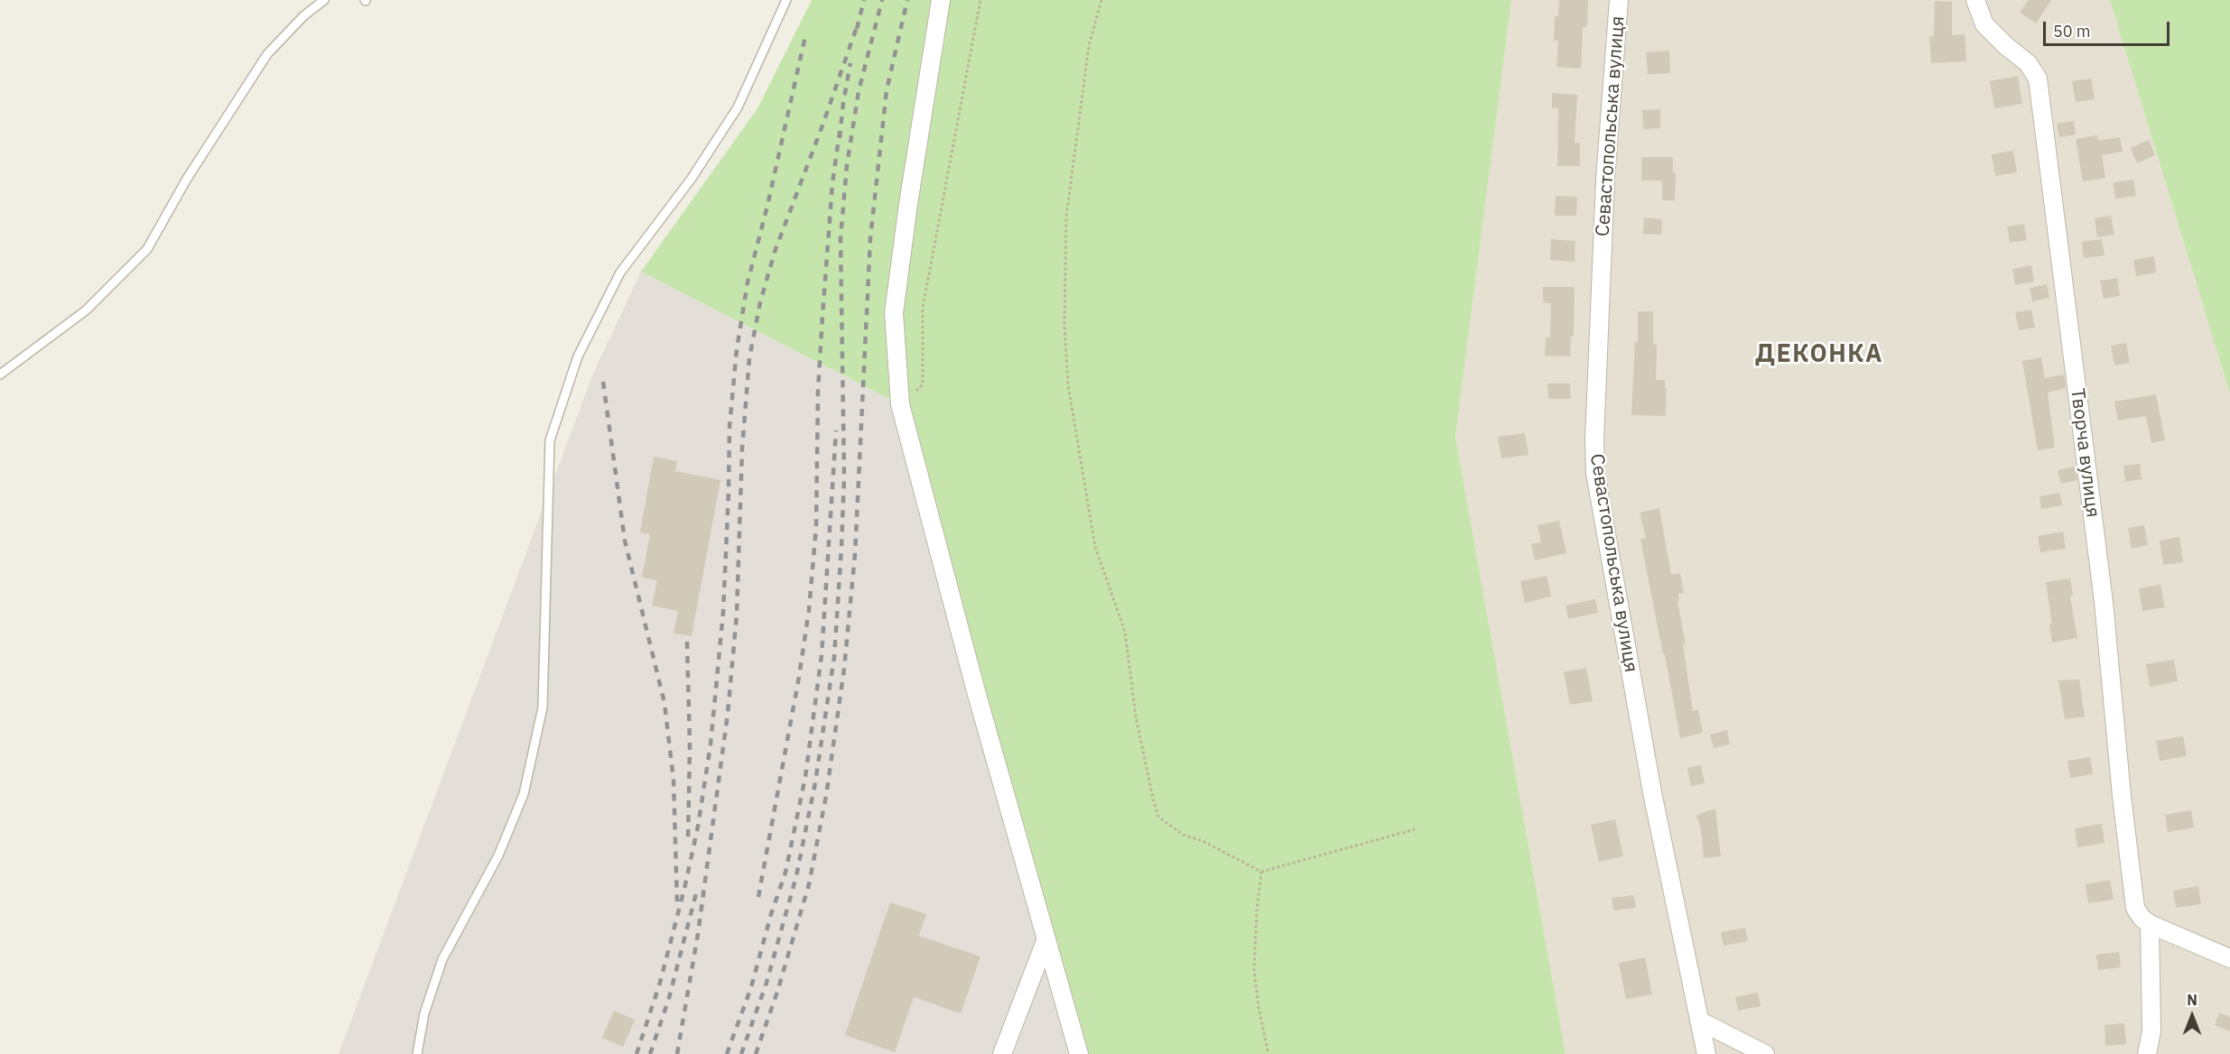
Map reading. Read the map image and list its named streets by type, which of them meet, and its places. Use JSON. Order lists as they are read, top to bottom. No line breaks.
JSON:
{"streets":{"street":["Севастопольська вулиця","Творча вулиця"]},"districts":["ДЕКОНКА"],"scale_bar":"50 m","north":"top"}
